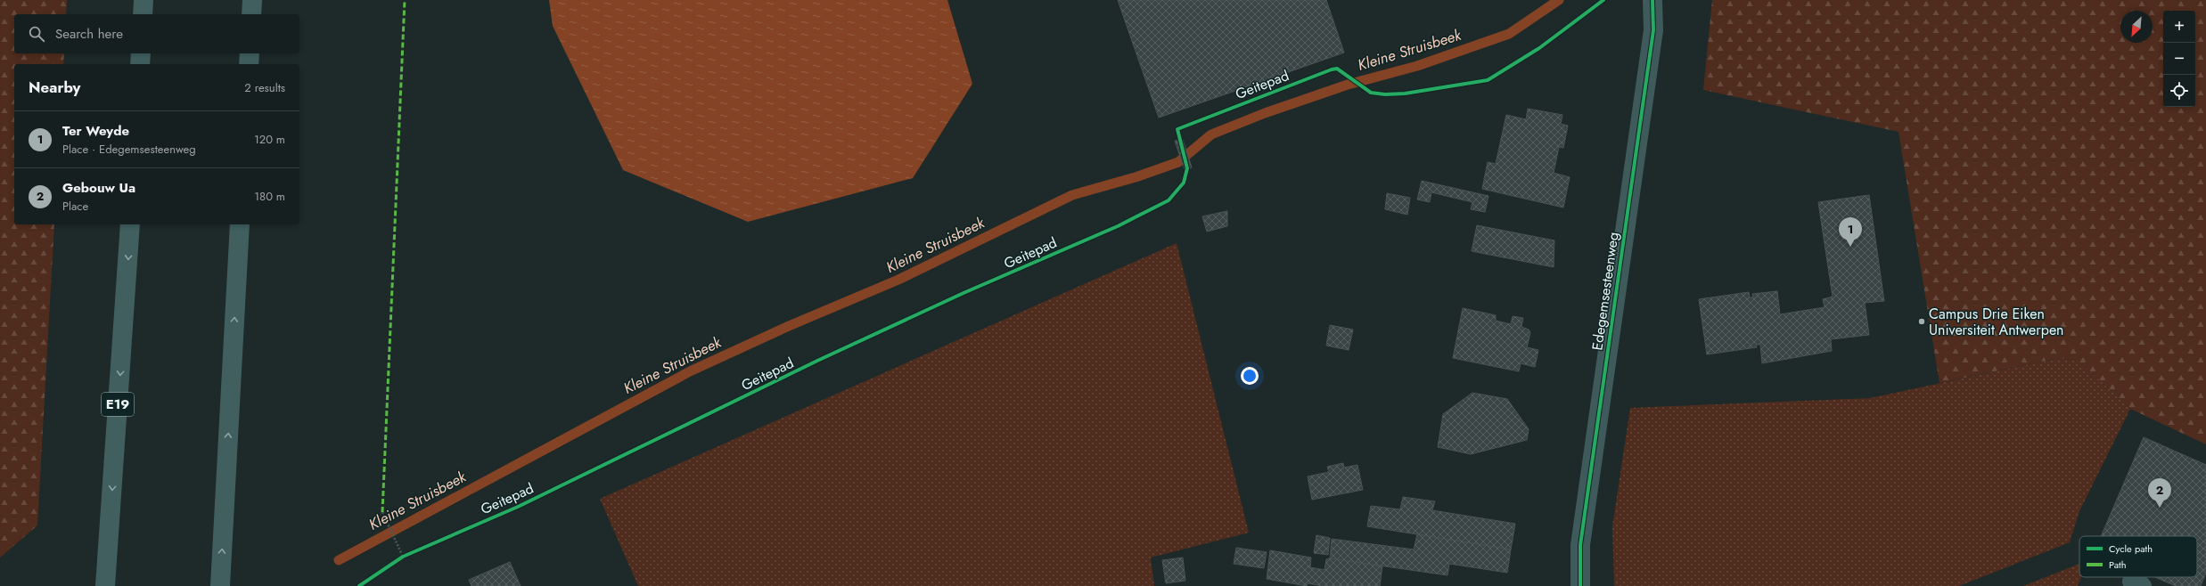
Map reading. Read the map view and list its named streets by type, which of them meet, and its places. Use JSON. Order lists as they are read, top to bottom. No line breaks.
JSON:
{"streets":{"highway":["E19"],"street":["Edegemsesteenweg"],"cycle path":["Geitepad"]},"water":["Kleine Struisbeek"],"places":["Campus Drie Eiken Universiteit Antwerpen"],"legend":["Cycle path","Path"],"north":"bottom left","page":{"map_buttons":["+","−"],"search":"Search here","heading":["Nearby","2 results"],"list":[{"mark":"1","name":"Ter Weyde","note":"Place · Edegemsesteenweg","value":"120 m"},{"mark":"2","name":"Gebouw Ua","note":"Place","value":"180 m"}],"pins":["1","2"]}}
